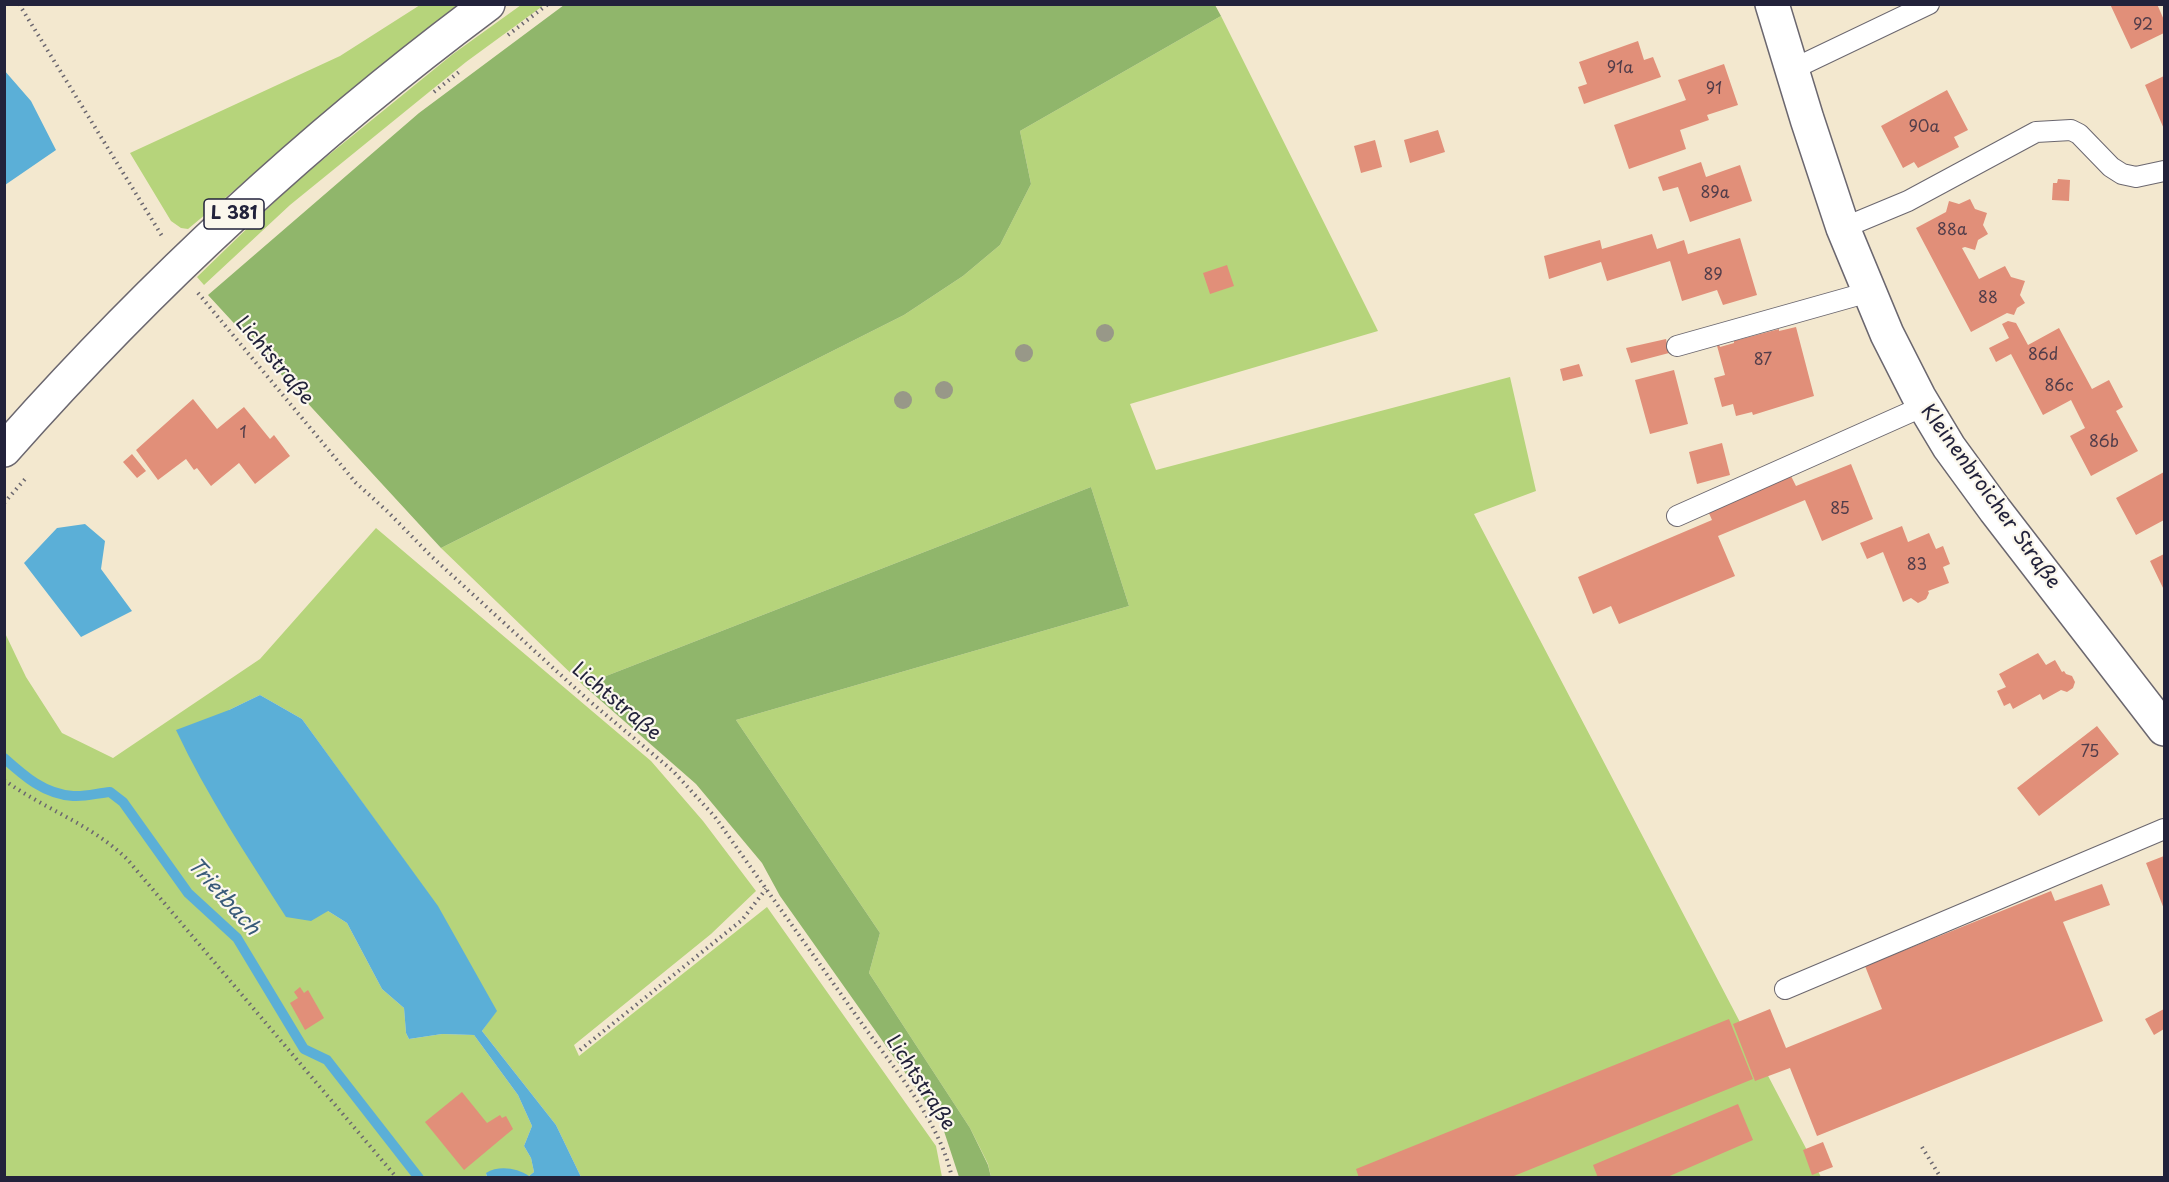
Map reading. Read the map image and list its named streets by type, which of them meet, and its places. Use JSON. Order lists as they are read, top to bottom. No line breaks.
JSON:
{"streets":{"street":["L 381","Kleinenbroicher Straße"],"path":["Lichtstraße"]},"water":["Trietbach"],"house_numbers":["92","91a","91","90a","89a","88a","89","88","86d","87","86c","1","86b","85","83","75"]}
